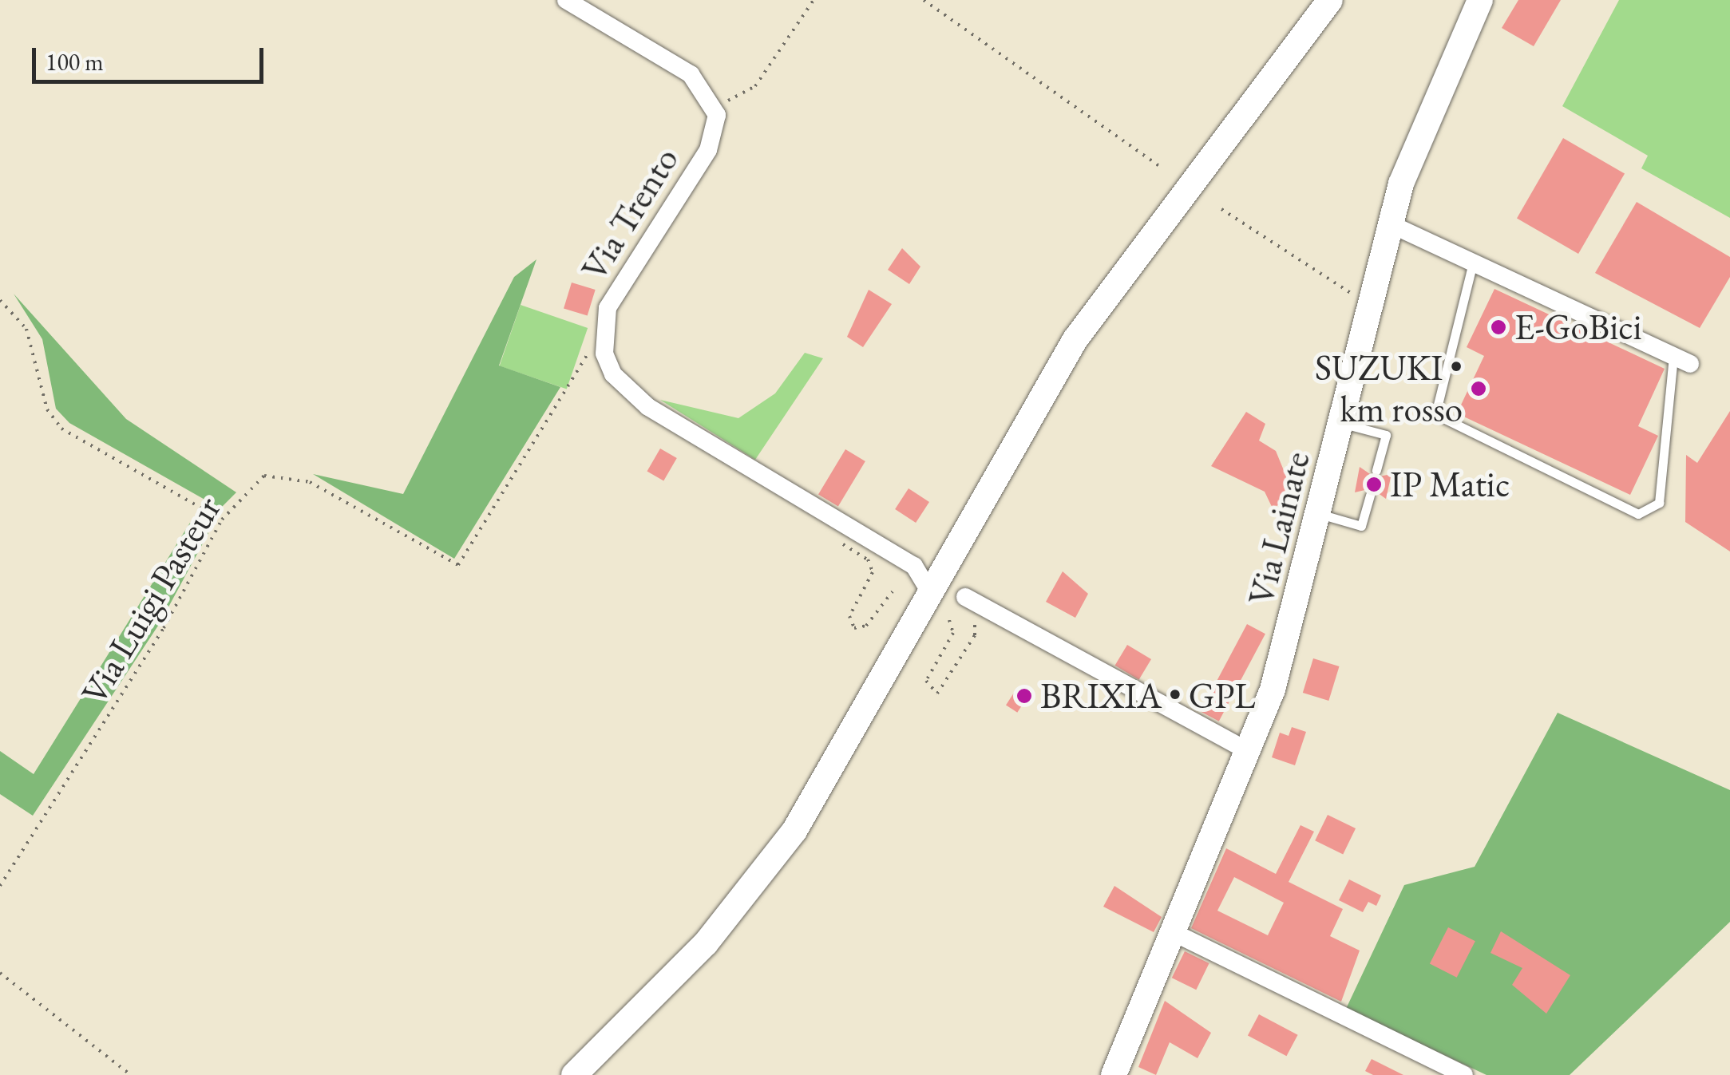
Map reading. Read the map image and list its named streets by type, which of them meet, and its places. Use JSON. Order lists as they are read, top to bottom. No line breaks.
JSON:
{"streets":{"main road":["Via Lainate"],"street":["Via Trento"],"path":["Via Luigi Pasteur"]},"crossings":[["Via Trento","Via Luigi Pasteur"]],"places":["E-GoBici","SUZUKI • km rosso","IP Matic","BRIXIA • GPL"],"scale_bar":"100 m"}
